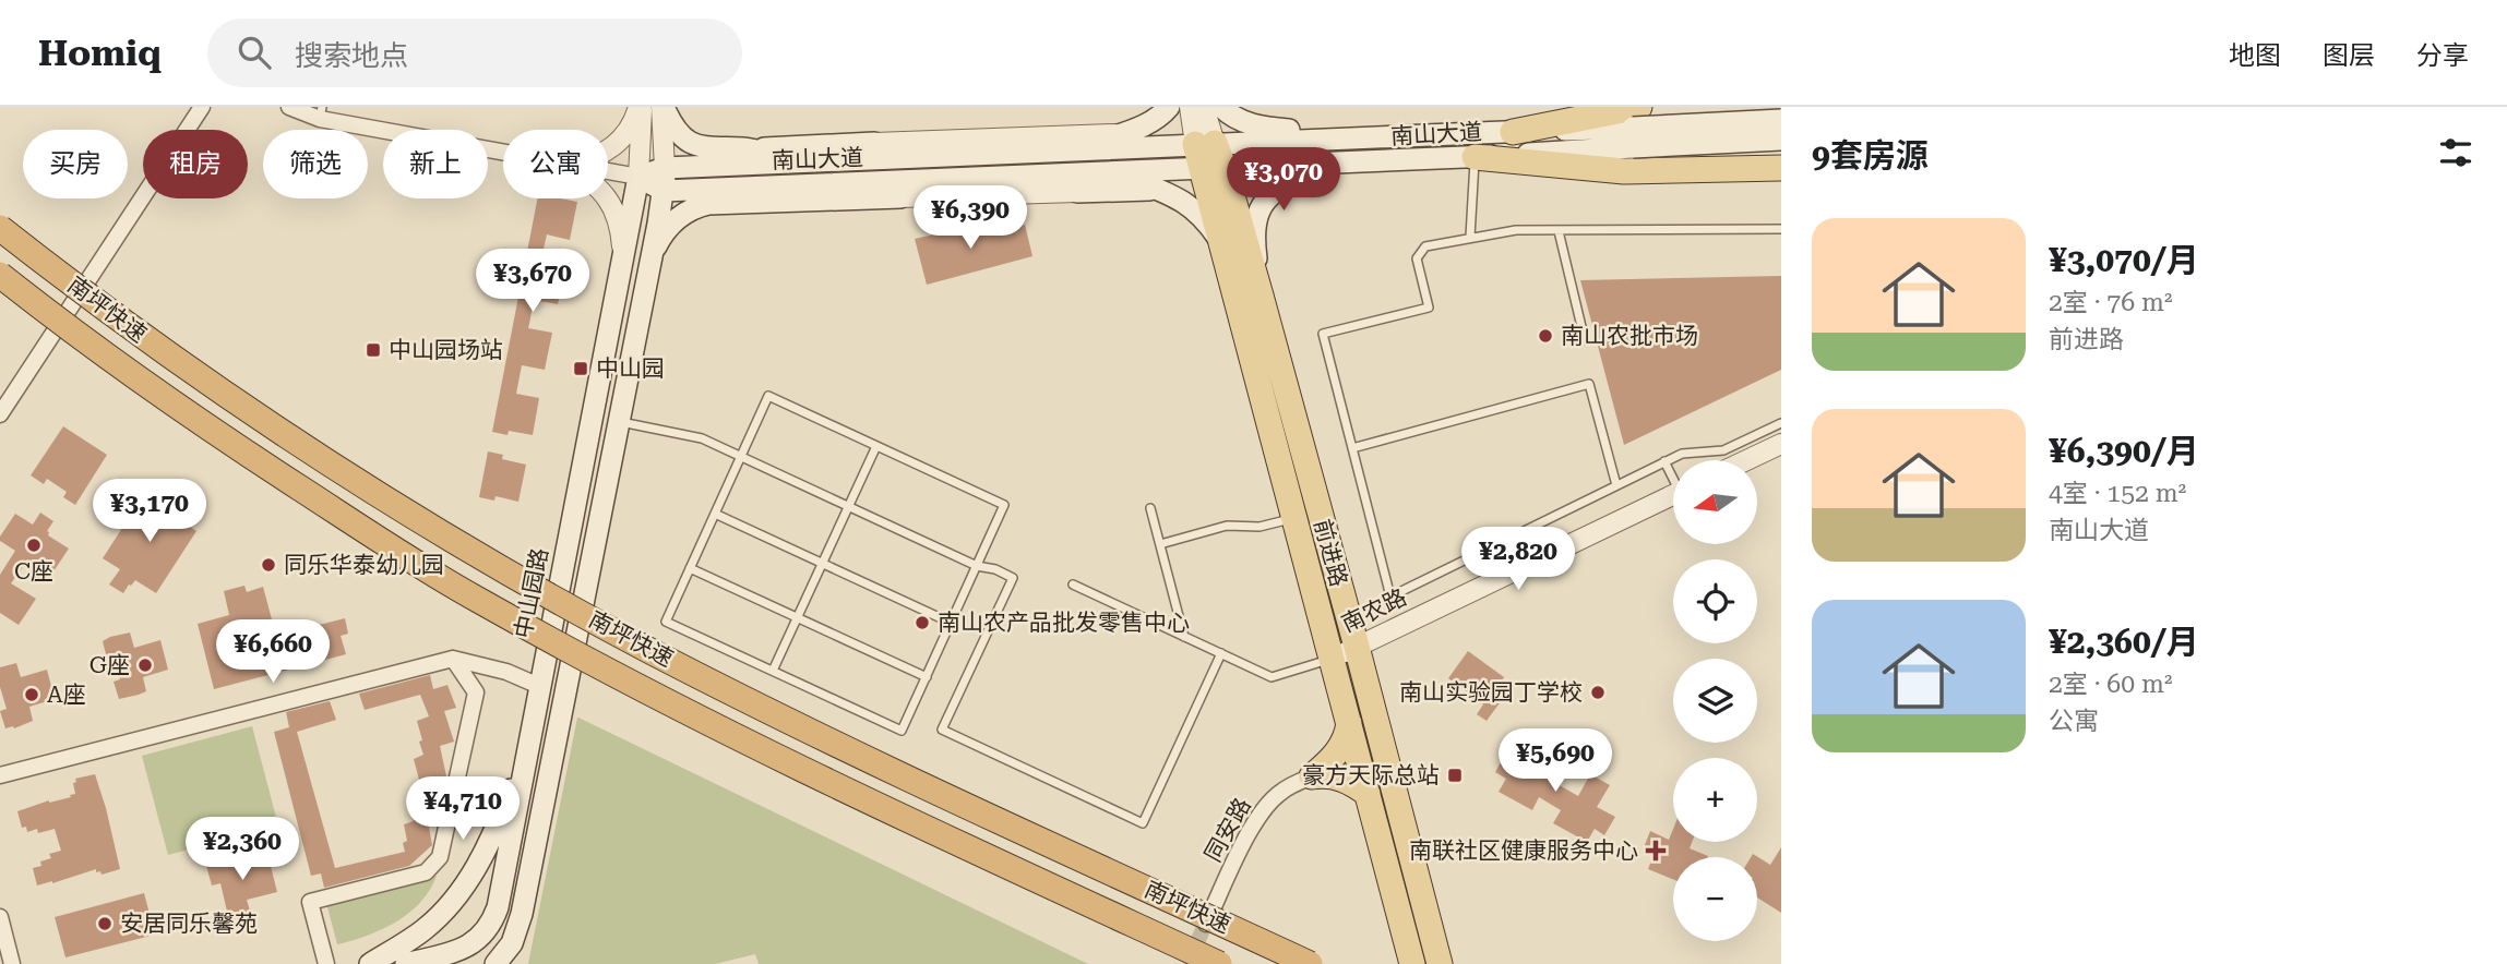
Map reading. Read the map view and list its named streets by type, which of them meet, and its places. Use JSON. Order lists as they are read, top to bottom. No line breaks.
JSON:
{"streets":{"highway":["南坪快速"],"main road":["南山大道","前进路","中山园路"],"street":["南农路","同安路"]},"crossings":[["南山大道","前进路"],["南山大道","中山园路"],["前进路","南农路"]],"places":{"other":["南山农批市场","C座","同乐华泰幼儿园","南山农产品批发零售中心","G座","南山实验园丁学校","A座","安居同乐馨苑"],"transit":["中山园场站","中山园","豪方天际总站"],"health":["南联社区健康服务中心"]},"north":"left","page":{"header":"Homiq","search":"搜索地点","nav":["地图","图层","分享"],"heading":"9套房源","chip":["买房","租房","筛选","新上","公寓"],"price":["¥3,070","¥6,390","¥3,670","¥3,170","¥2,820","¥6,660","¥5,690","¥4,710","¥2,360"],"list":[{"name":"¥3,070/月","note":"2室 · 76 m² · 前进路"},{"name":"¥6,390/月","note":"4室 · 152 m² · 南山大道"},{"name":"¥2,360/月","note":"2室 · 60 m² · 公寓"}],"map_buttons":["+","−"]}}
